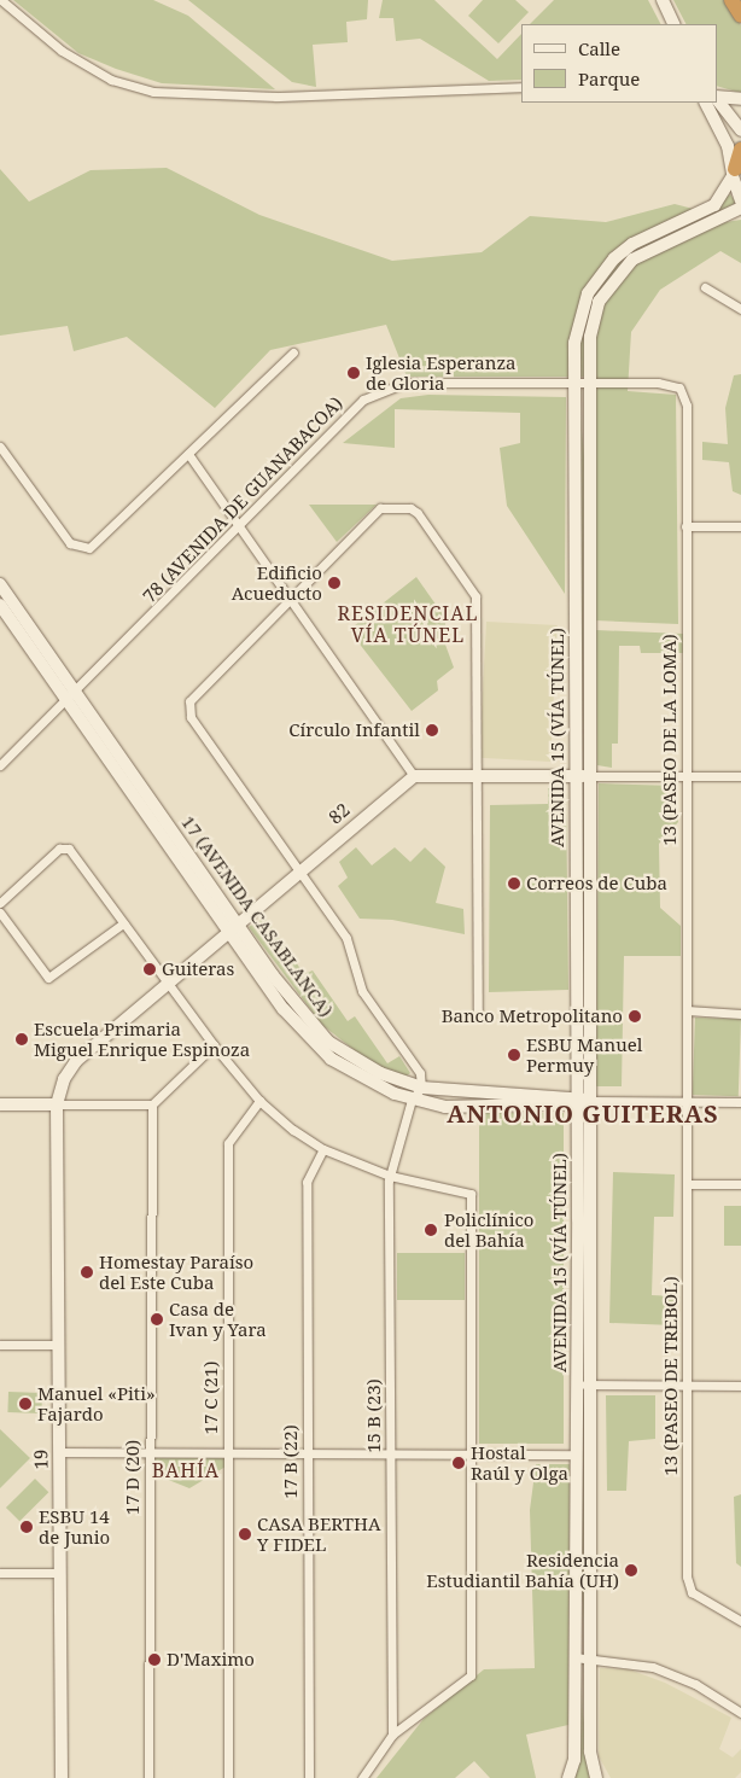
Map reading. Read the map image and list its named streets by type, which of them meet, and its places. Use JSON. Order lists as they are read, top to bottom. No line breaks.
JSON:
{"streets":{"main road":["AVENIDA 15 (VÍA TÚNEL)","82","17 (AVENIDA CASABLANCA)","19"],"street":["78 (AVENIDA DE GUANABACOA)","13 (PASEO DE LA LOMA)","13 (PASEO DE TREBOL)","17 C (21)","15 B (23)","17 B (22)","17 D (20)"]},"crossings":[["78 (AVENIDA DE GUANABACOA)","AVENIDA 15 (VÍA TÚNEL)"],["78 (AVENIDA DE GUANABACOA)","13 (PASEO DE LA LOMA)"],["78 (AVENIDA DE GUANABACOA)","17 (AVENIDA CASABLANCA)"],["AVENIDA 15 (VÍA TÚNEL)","17 (AVENIDA CASABLANCA)"],["13 (PASEO DE LA LOMA)","13 (PASEO DE TREBOL)"],["82","17 (AVENIDA CASABLANCA)"],["82","19"],["17 (AVENIDA CASABLANCA)","15 B (23)"]],"districts":["RESIDENCIAL VÍA TÚNEL","ANTONIO GUITERAS","BAHÍA"],"places":["Iglesia Esperanza de Gloria","Edificio Acueducto","Círculo Infantil","Correos de Cuba","Guiteras","Banco Metropolitano","Escuela Primaria Miguel Enrique Espinoza","ESBU Manuel Permuy","Policlínico del Bahía","Homestay Paraíso del Este Cuba","Casa de Ivan y Yara","Manuel «Piti» Fajardo","Hostal Raúl y Olga","ESBU 14 de Junio","CASA BERTHA Y FIDEL","Residencia Estudiantil Bahía (UH)","D'Maximo"],"legend":["Calle","Parque"]}
